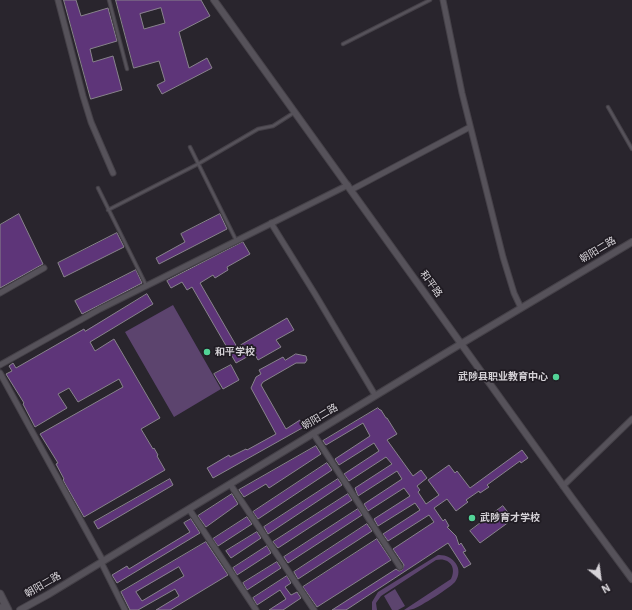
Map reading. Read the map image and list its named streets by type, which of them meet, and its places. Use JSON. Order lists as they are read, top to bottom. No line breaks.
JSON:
{"streets":{"street":["朝阳二路","和平路"]},"crossings":[["朝阳二路","和平路"]],"places":["和平学校","武陟县职业教育中心","武陟育才学校"],"north":"bottom right"}
